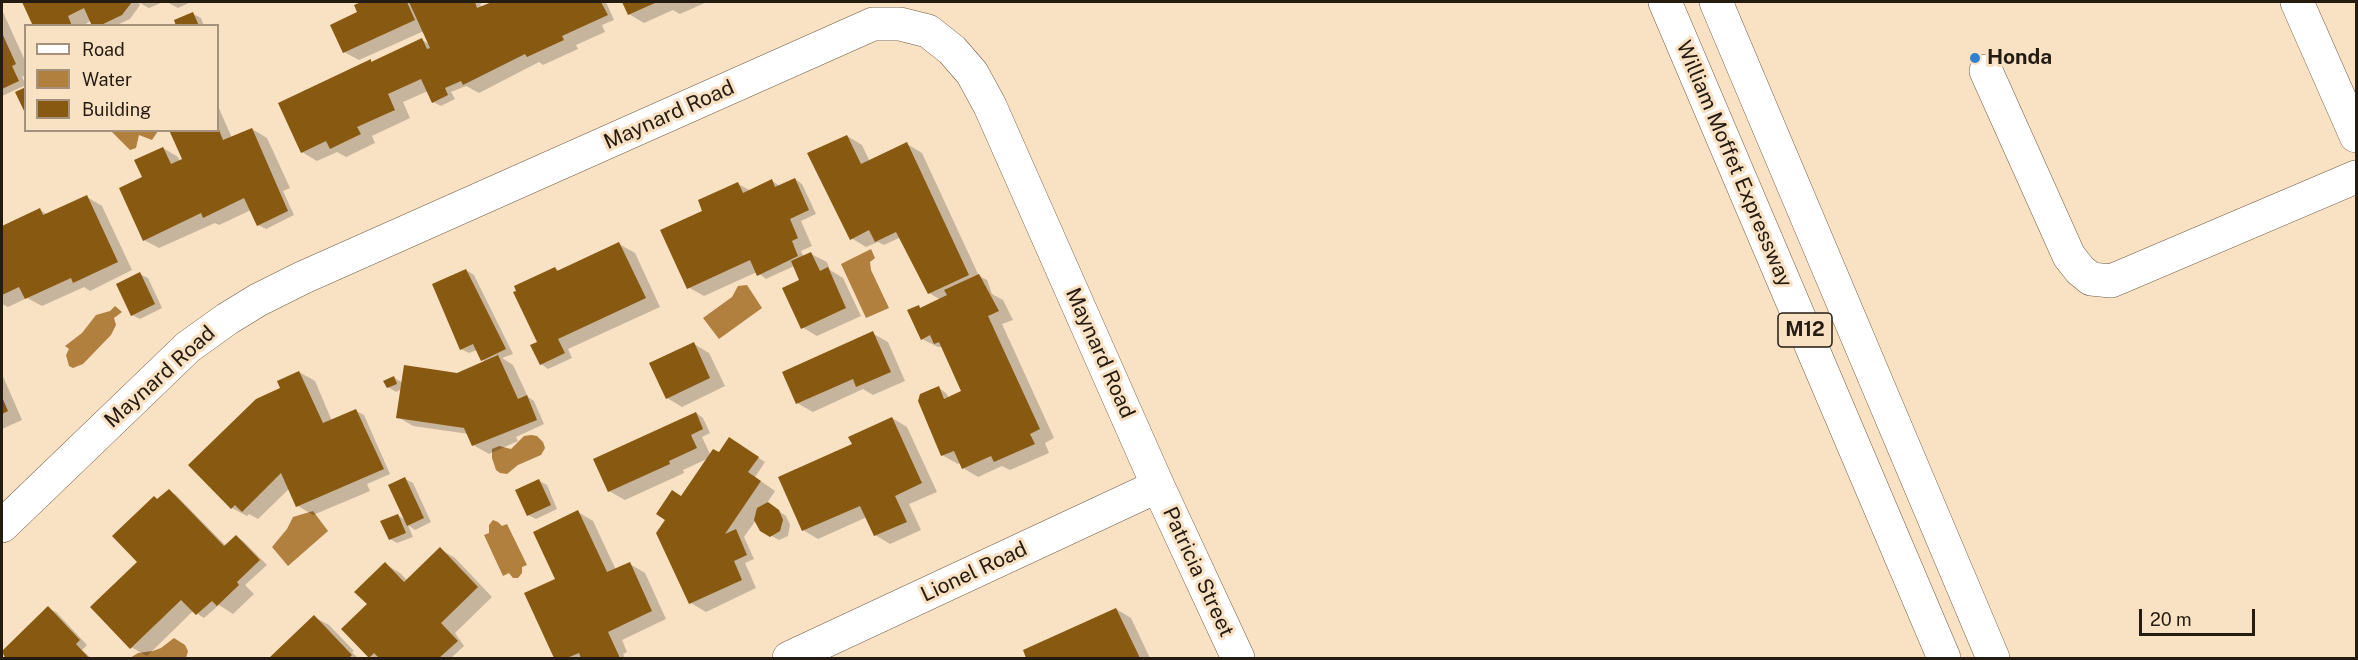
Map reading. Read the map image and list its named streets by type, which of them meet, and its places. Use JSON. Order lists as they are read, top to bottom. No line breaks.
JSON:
{"streets":{"street":["Maynard Road","William Moffet Expressway","M12","Lionel Road","Patricia Street"]},"crossings":[["Maynard Road","Lionel Road"],["Maynard Road","Patricia Street"],["Lionel Road","Patricia Street"]],"places":["Honda"],"legend":["Road","Water","Building"],"scale_bar":"20 m"}
